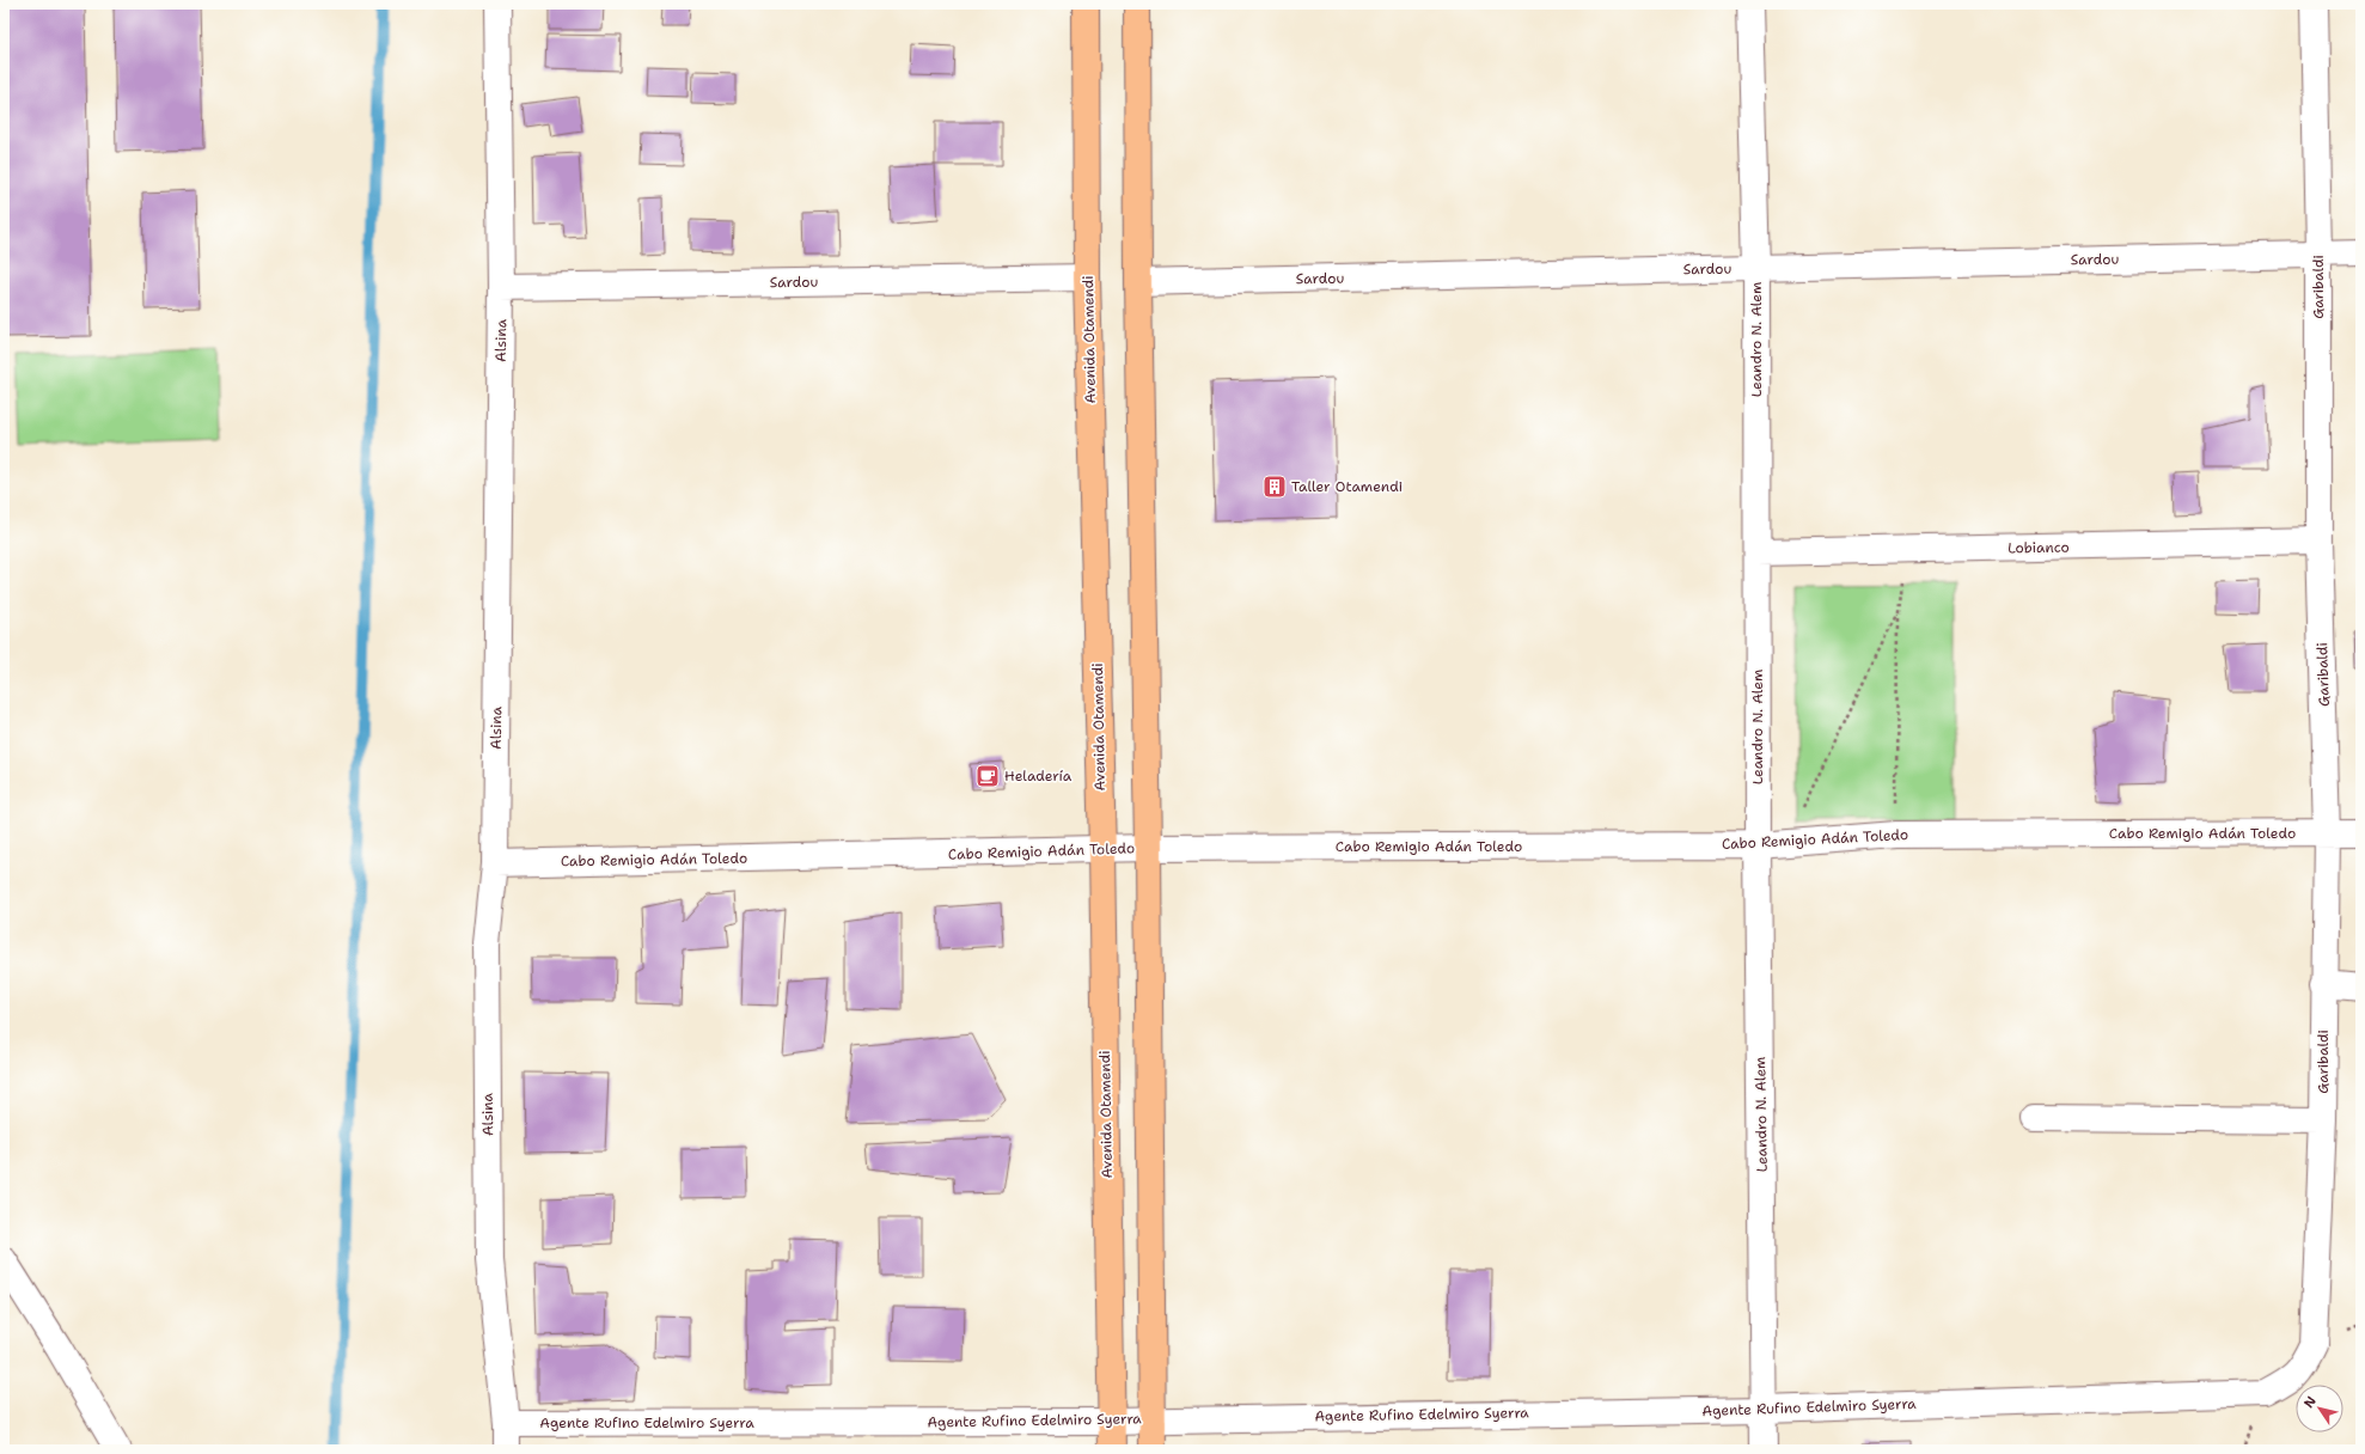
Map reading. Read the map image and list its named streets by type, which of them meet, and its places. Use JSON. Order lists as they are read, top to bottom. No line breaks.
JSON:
{"streets":{"main road":["Avenida Otamendi"],"street":["Sardou","Garibaldi","Leandro N. Alem","Alsina","Lobianco","Cabo Remigio Adán Toledo","Agente Rufino Edelmiro Syerra"]},"crossings":[["Sardou","Garibaldi"],["Sardou","Avenida Otamendi"],["Sardou","Leandro N. Alem"],["Sardou","Alsina"],["Garibaldi","Lobianco"],["Garibaldi","Cabo Remigio Adán Toledo"],["Garibaldi","Agente Rufino Edelmiro Syerra"],["Avenida Otamendi","Cabo Remigio Adán Toledo"],["Avenida Otamendi","Agente Rufino Edelmiro Syerra"],["Leandro N. Alem","Lobianco"],["Leandro N. Alem","Cabo Remigio Adán Toledo"],["Leandro N. Alem","Agente Rufino Edelmiro Syerra"],["Alsina","Cabo Remigio Adán Toledo"],["Alsina","Agente Rufino Edelmiro Syerra"]],"places":{"building":["Taller Otamendi"],"cafe":["Heladería"]},"north":"top left"}
